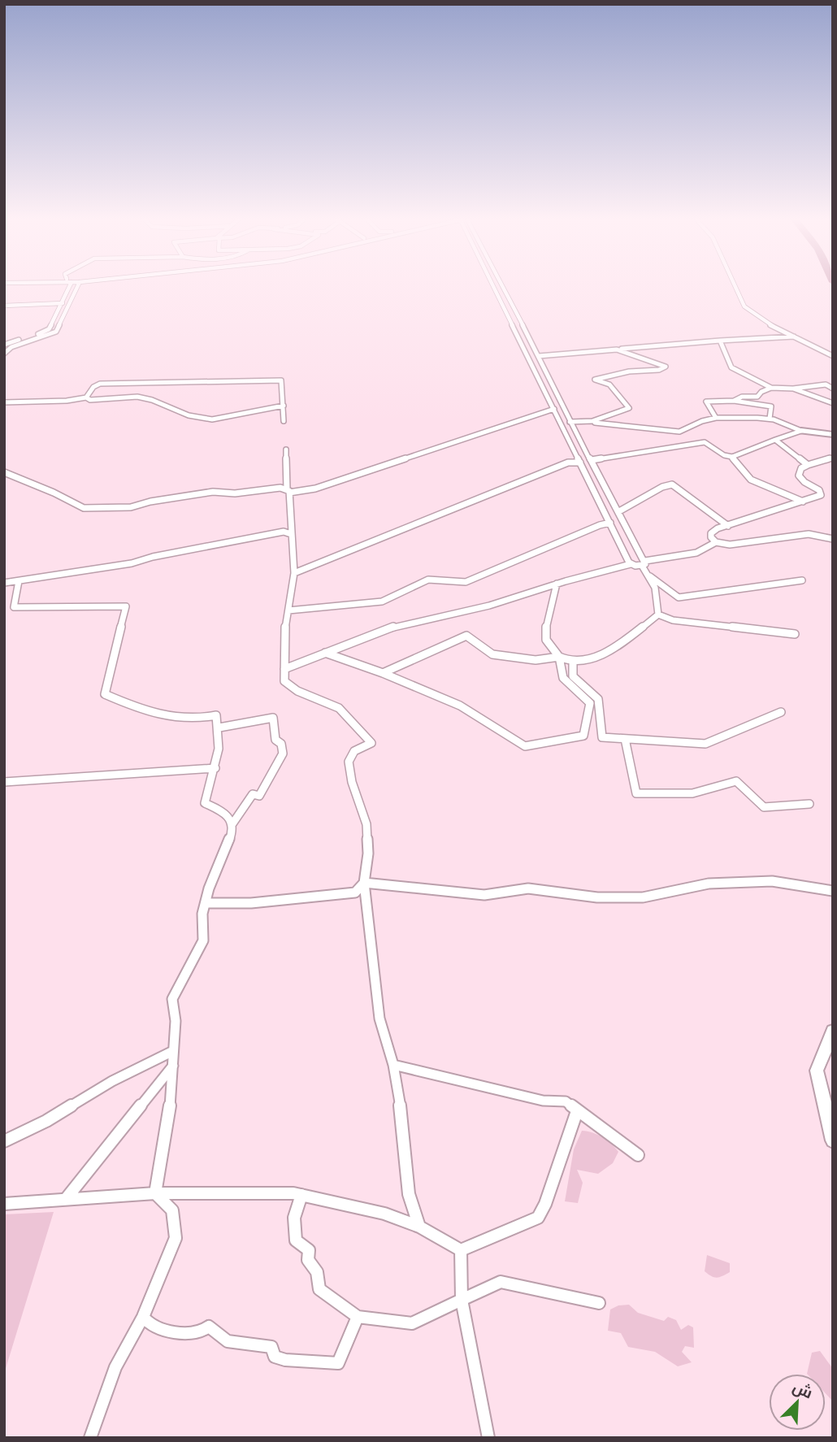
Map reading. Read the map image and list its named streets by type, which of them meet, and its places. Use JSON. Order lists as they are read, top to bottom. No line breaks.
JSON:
{"north":"top right"}
